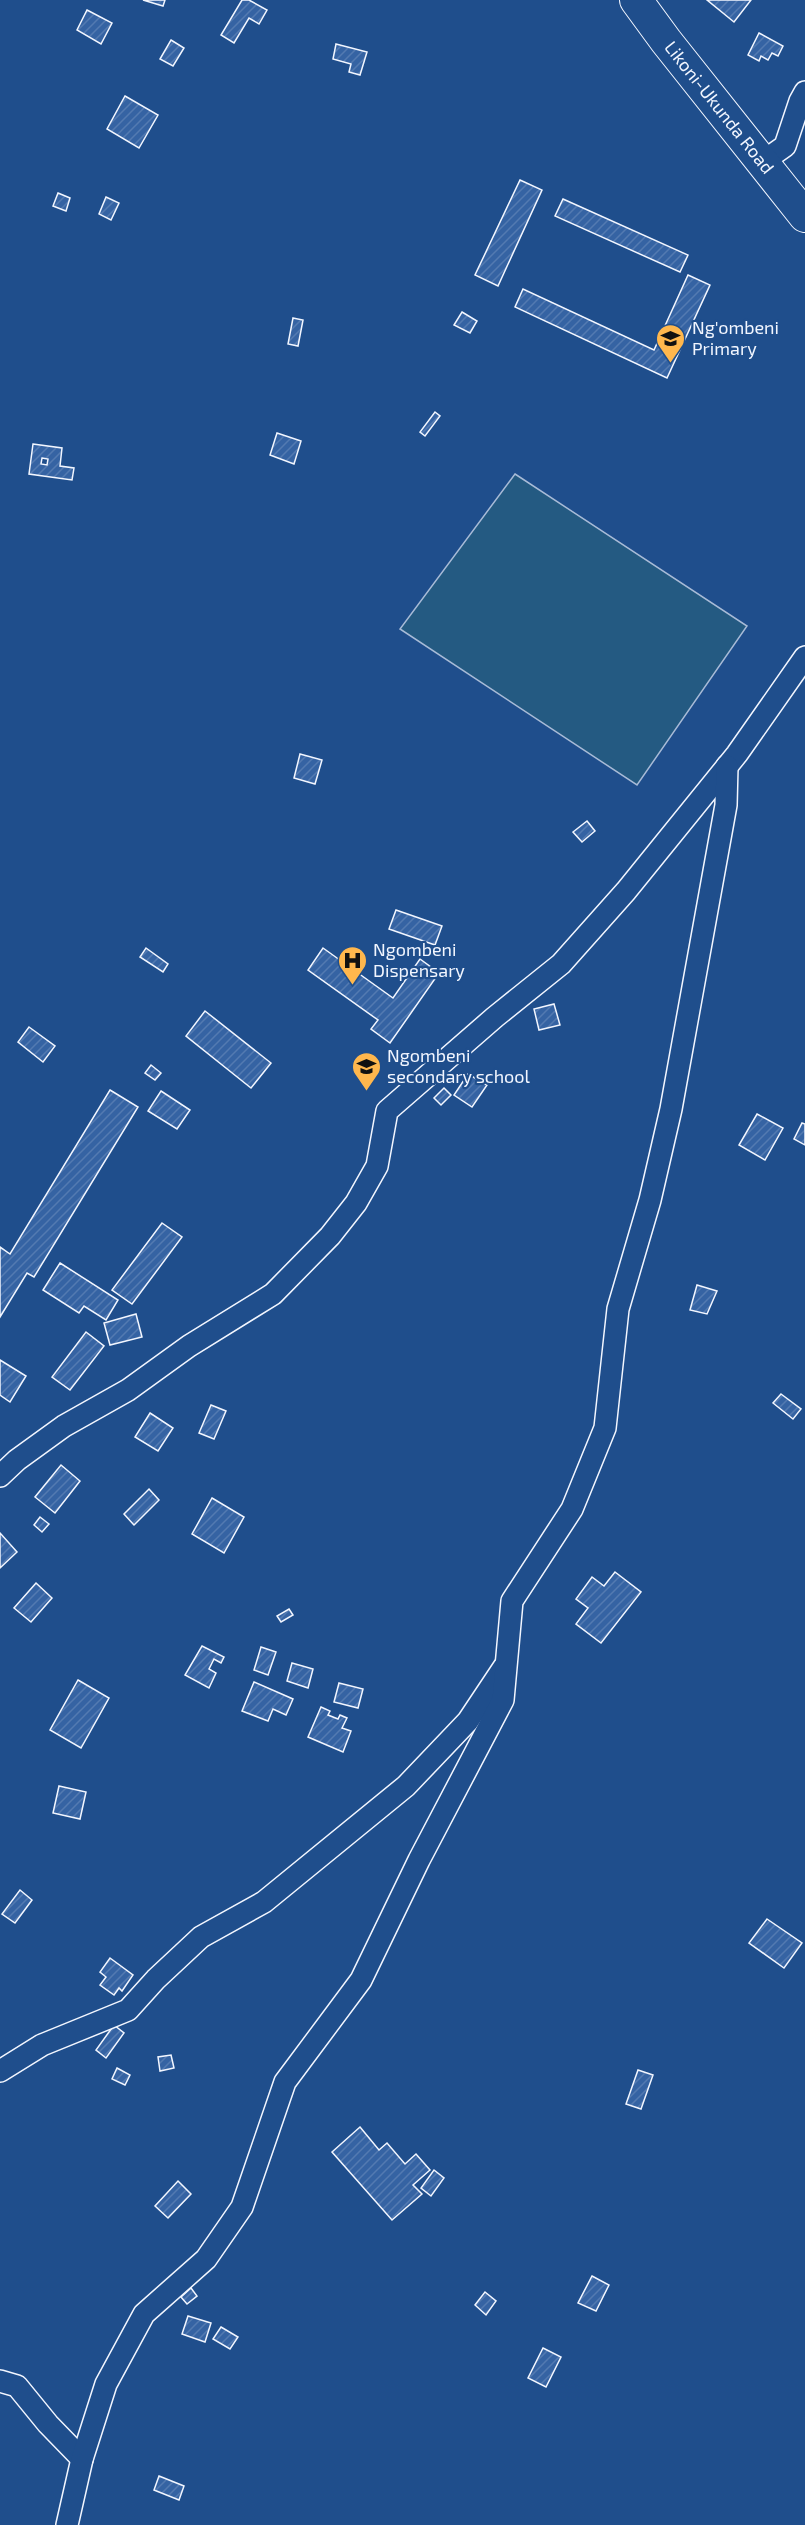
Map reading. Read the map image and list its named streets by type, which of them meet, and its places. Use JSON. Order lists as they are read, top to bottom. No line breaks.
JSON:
{"streets":{"highway":["Likoni-Ukunda Road"]},"places":{"school or university":["Ng'ombeni Primary","Ngombeni secondary school"],"hospital":["Ngombeni Dispensary"]}}
